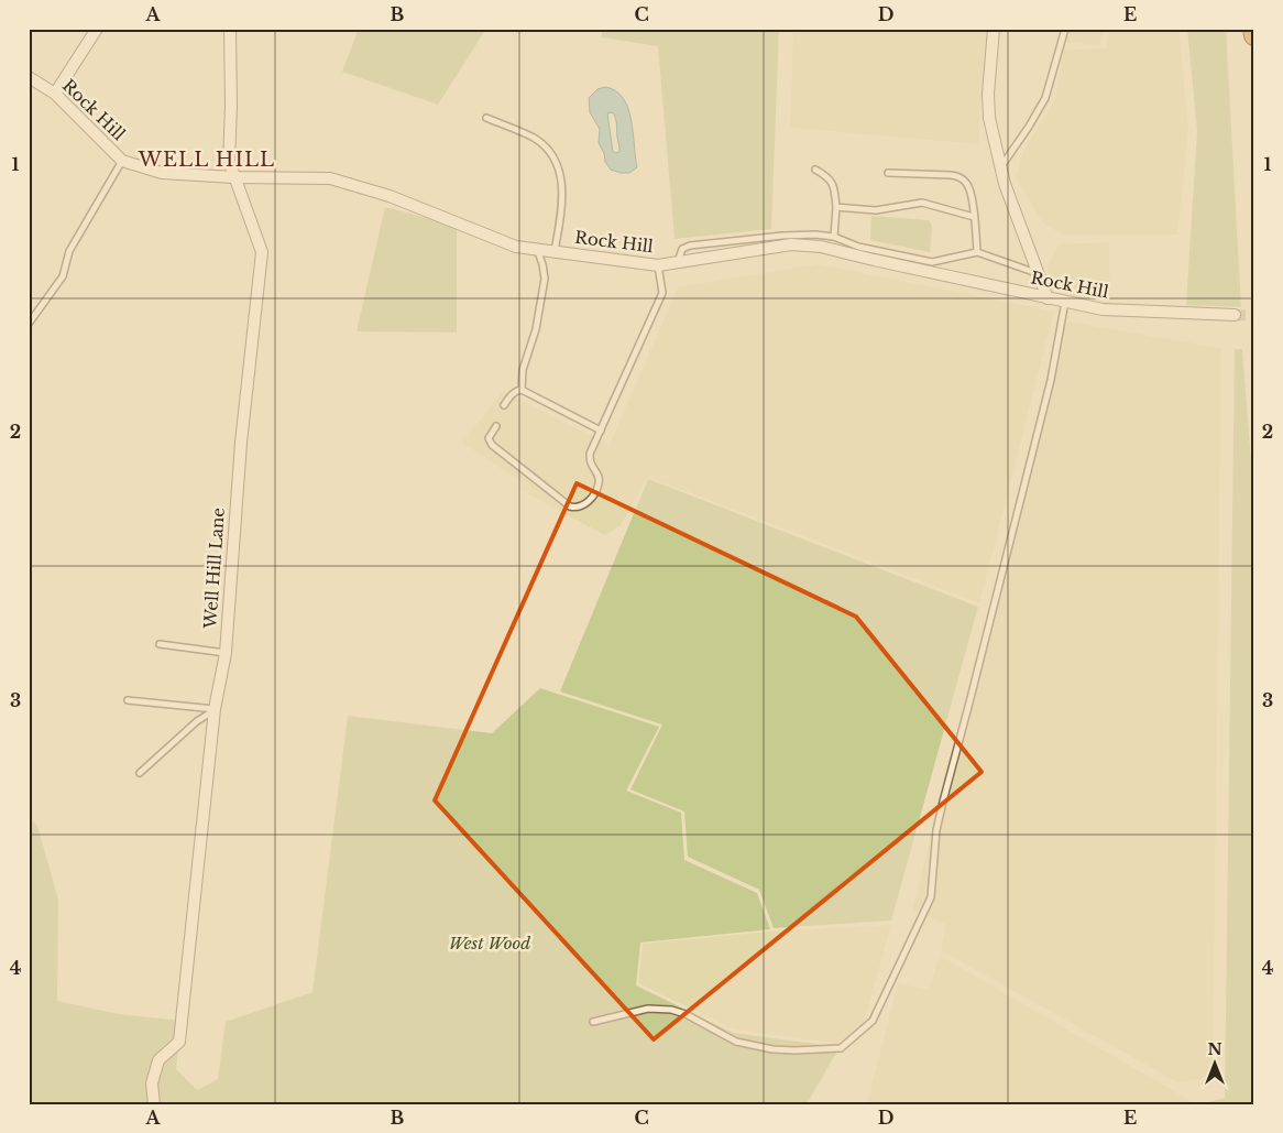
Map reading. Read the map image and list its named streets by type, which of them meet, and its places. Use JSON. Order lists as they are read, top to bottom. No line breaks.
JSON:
{"streets":{"street":["Rock Hill","Well Hill Lane"]},"crossings":[["Rock Hill","Well Hill Lane"]],"districts":["WELL HILL"],"parks":["West Wood"],"north":"top","grid":{"columns":["A","B","C","D","E"],"rows":["1","2","3","4"]}}
